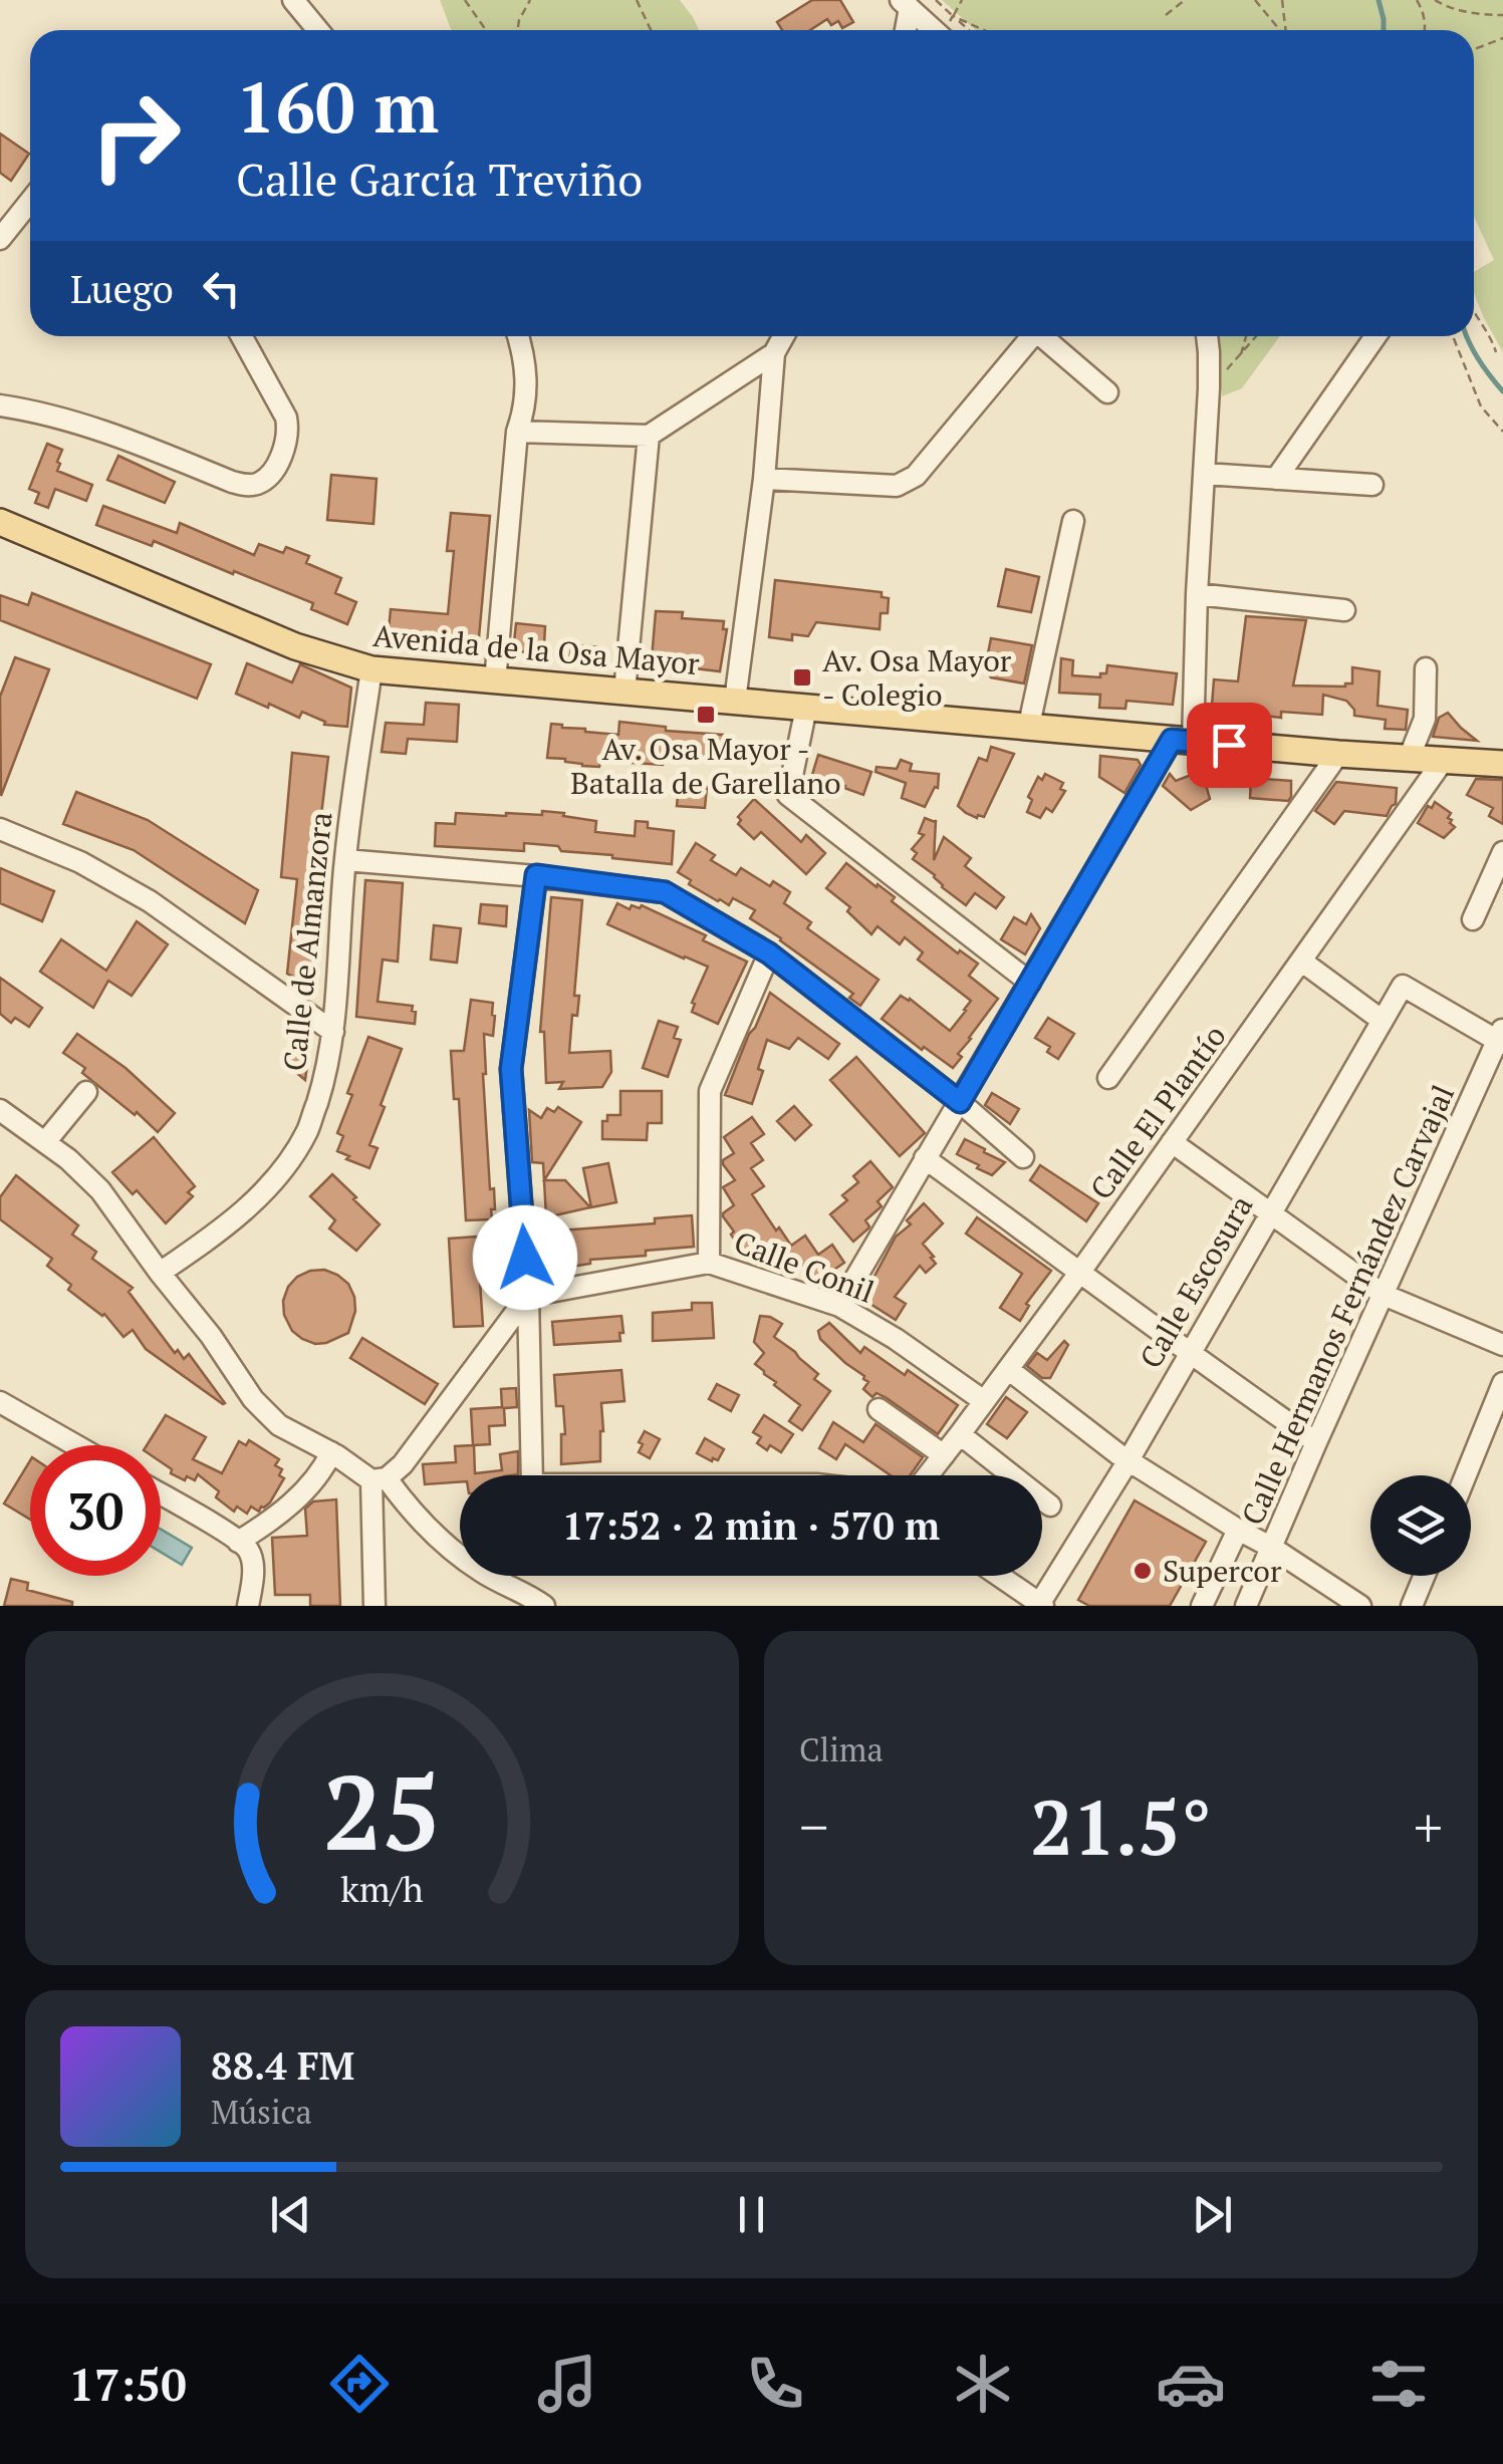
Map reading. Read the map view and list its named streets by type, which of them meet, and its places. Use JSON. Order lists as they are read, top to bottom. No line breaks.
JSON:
{"streets":{"main road":["Avenida de la Osa Mayor"],"street":["Calle de Almanzora","Calle El Plantío","Calle Conil","Calle Escosura","Calle Hermanos Fernández Carvajal"]},"crossings":[["Avenida de la Osa Mayor","Calle de Almanzora"],["Avenida de la Osa Mayor","Calle El Plantío"],["Calle El Plantío","Calle Conil"],["Calle Escosura","Calle Hermanos Fernández Carvajal"]],"places":{"transit":["Av. Osa Mayor - Colegio","Av. Osa Mayor - Batalla de Garellano"],"other":["Supercor"]},"page":{"turn":["160 m","Calle García Treviño"],"then":"Luego","limit":"30","trip":"17:52 · 2 min · 570 m","tile":"Clima","heat":["−","21.5°","+"],"song":["88.4 FM","Música"],"tabs":"17:50","gauge":["25","km/h"]}}
